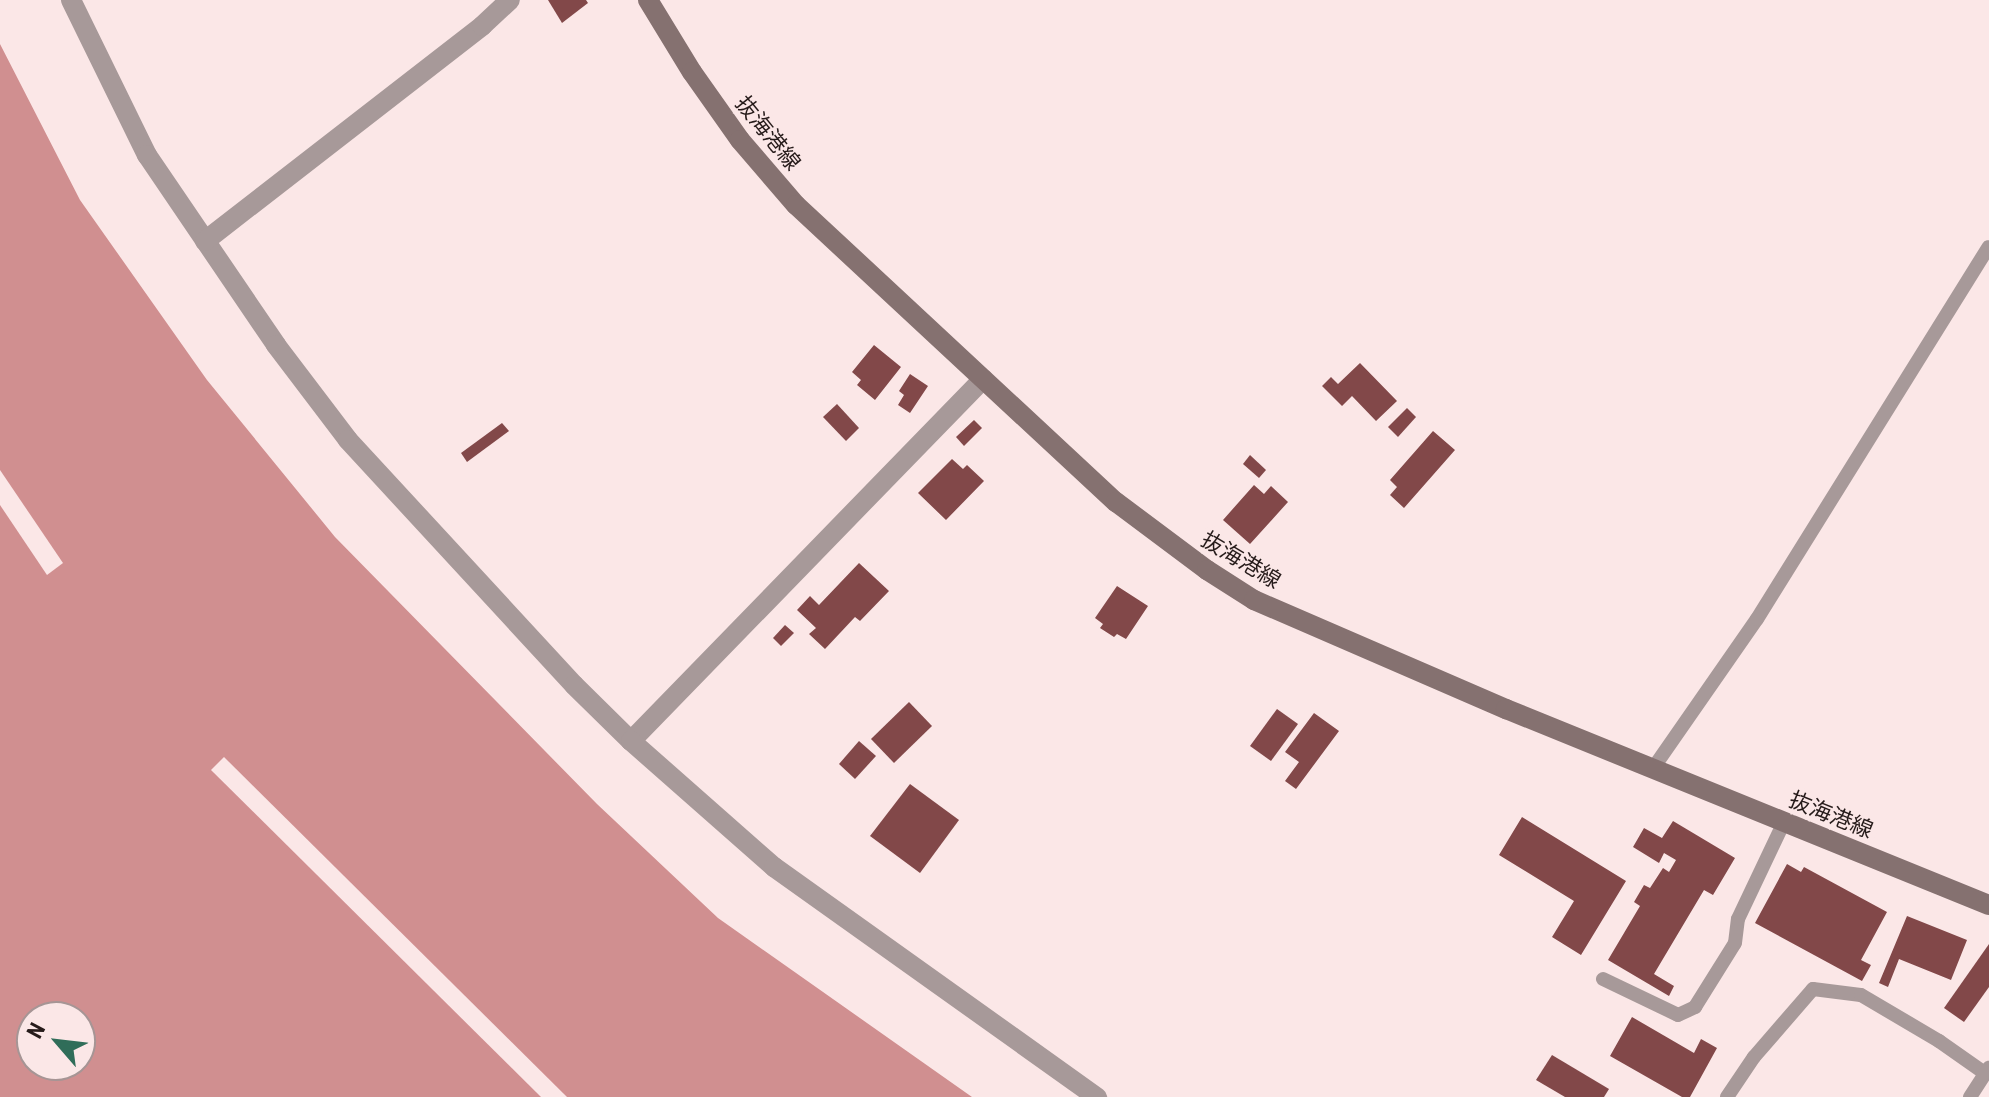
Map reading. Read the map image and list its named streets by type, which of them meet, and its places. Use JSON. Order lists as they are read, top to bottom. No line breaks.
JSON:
{"streets":{"main road":["抜海港線"]},"north":"top left"}
